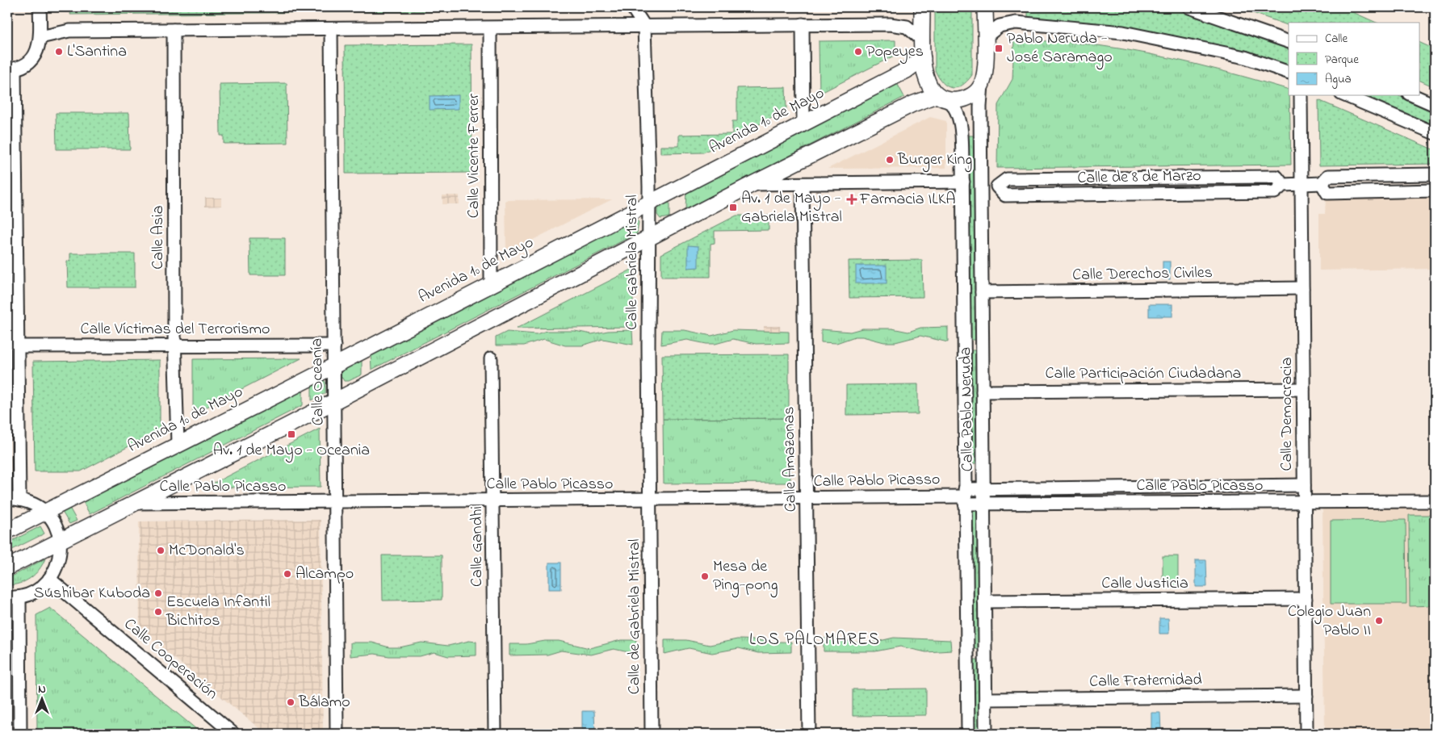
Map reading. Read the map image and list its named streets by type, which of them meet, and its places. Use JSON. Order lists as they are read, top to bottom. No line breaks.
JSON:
{"streets":{"street":["Avenida 1º de Mayo","Calle Vicente Ferrer","Calle de 8 de Marzo","Calle Asia","Calle Gabriela Mistral","Calle Derechos Civiles","Calle Víctimas del Terrorismo","Calle Participación Ciudadana","Calle Oceanía","Calle Pablo Neruda","Calle Democracia","Calle Amazonas","Calle Pablo Picasso","Calle Gandhi","Calle Justicia","Calle de Gabriela Mistral","Calle Cooperación","Calle Fraternidad"]},"crossings":[["Avenida 1º de Mayo","Calle Vicente Ferrer"],["Avenida 1º de Mayo","Calle Asia"],["Avenida 1º de Mayo","Calle Gabriela Mistral"],["Avenida 1º de Mayo","Calle Oceanía"],["Calle de 8 de Marzo","Calle Pablo Neruda"],["Calle de 8 de Marzo","Calle Democracia"],["Calle Asia","Calle Víctimas del Terrorismo"],["Calle Gabriela Mistral","Calle Pablo Picasso"],["Calle Gabriela Mistral","Calle de Gabriela Mistral"],["Calle Derechos Civiles","Calle Pablo Neruda"],["Calle Derechos Civiles","Calle Democracia"],["Calle Víctimas del Terrorismo","Calle Oceanía"],["Calle Participación Ciudadana","Calle Pablo Neruda"],["Calle Participación Ciudadana","Calle Democracia"],["Calle Oceanía","Calle Pablo Picasso"],["Calle Pablo Neruda","Calle Pablo Picasso"],["Calle Pablo Neruda","Calle Justicia"],["Calle Pablo Neruda","Calle Fraternidad"],["Calle Democracia","Calle Pablo Picasso"],["Calle Democracia","Calle Justicia"],["Calle Democracia","Calle Fraternidad"],["Calle Amazonas","Calle Pablo Picasso"],["Calle Pablo Picasso","Calle Gandhi"],["Calle Pablo Picasso","Calle de Gabriela Mistral"]],"districts":["LOS PALOMARES"],"places":{"transit":["Pablo Neruda - José Saramago","Av. 1 de Mayo - Gabriela Mistral","Av. 1 de Mayo - Oceania"],"other":["L'Santina","Popeyes","Burger King","McDonald's","Alcampo","Mesa de Ping-pong","Sushibar Kuboda","Escuela Infantil Bichitos","Colegio Juan Pablo II","Bálamo"],"health":["Farmacia ILKA"]},"legend":["Calle","Parque","Agua"],"north":"top"}
